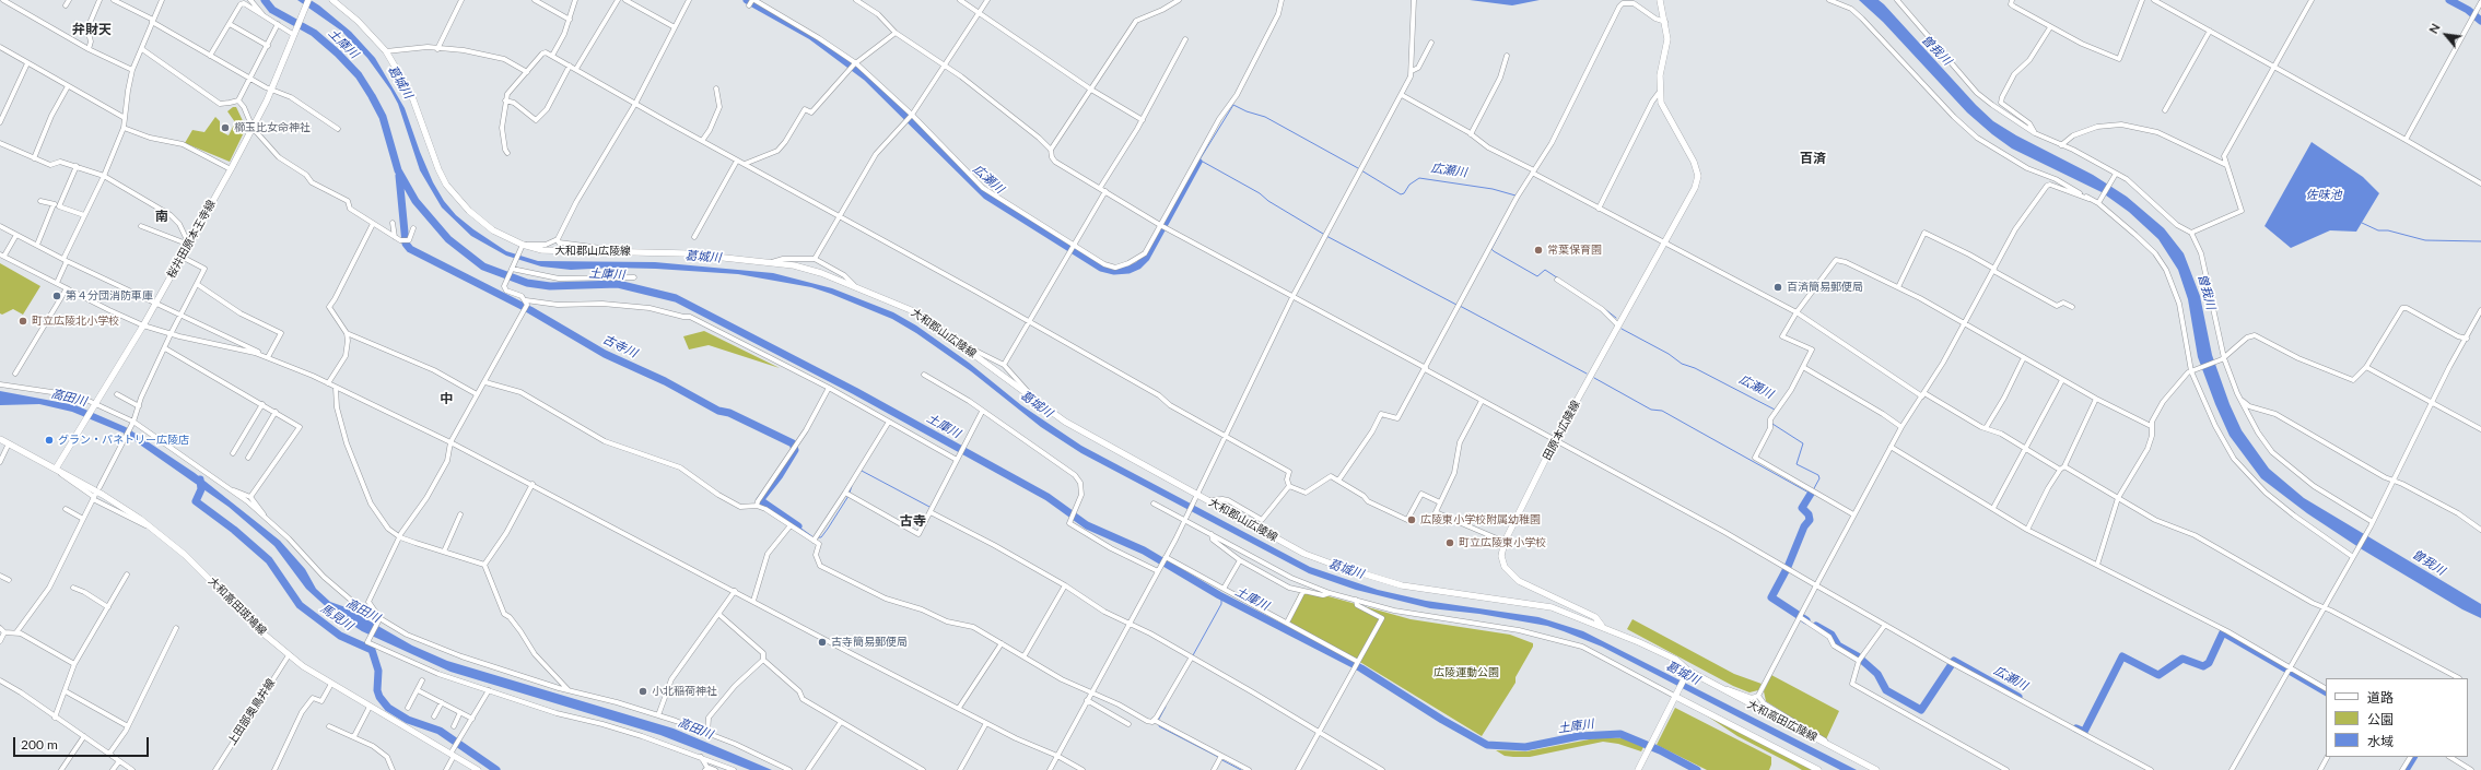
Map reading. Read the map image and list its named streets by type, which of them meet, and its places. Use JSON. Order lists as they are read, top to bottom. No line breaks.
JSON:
{"streets":{"main road":["桜井田原本王寺線","大和郡山広陵線","田原本広陵線","大和高田斑鳩線","大和高田広陵線"],"street":["上田部奥鳥井線"]},"crossings":[["桜井田原本王寺線","大和高田斑鳩線"],["大和郡山広陵線","田原本広陵線"],["田原本広陵線","大和高田広陵線"],["大和高田斑鳩線","上田部奥鳥井線"]],"districts":["弁財天","百済","南","中","古寺"],"water":["土庫川","曽我川","葛城川","広瀬川","佐味池","古寺川","高田川","馬見川"],"parks":["広陵運動公園"],"places":["櫛玉比女命神社","常葉保育園","百済簡易郵便局","第４分団消防車庫","町立広陵北小学校","グラン・パネトリー広陵店","広陵東小学校附属幼稚園","町立広陵東小学校","古寺簡易郵便局","小北稲荷神社"],"legend":["道路","公園","水域"],"scale_bar":"200 m","north":"top left"}
